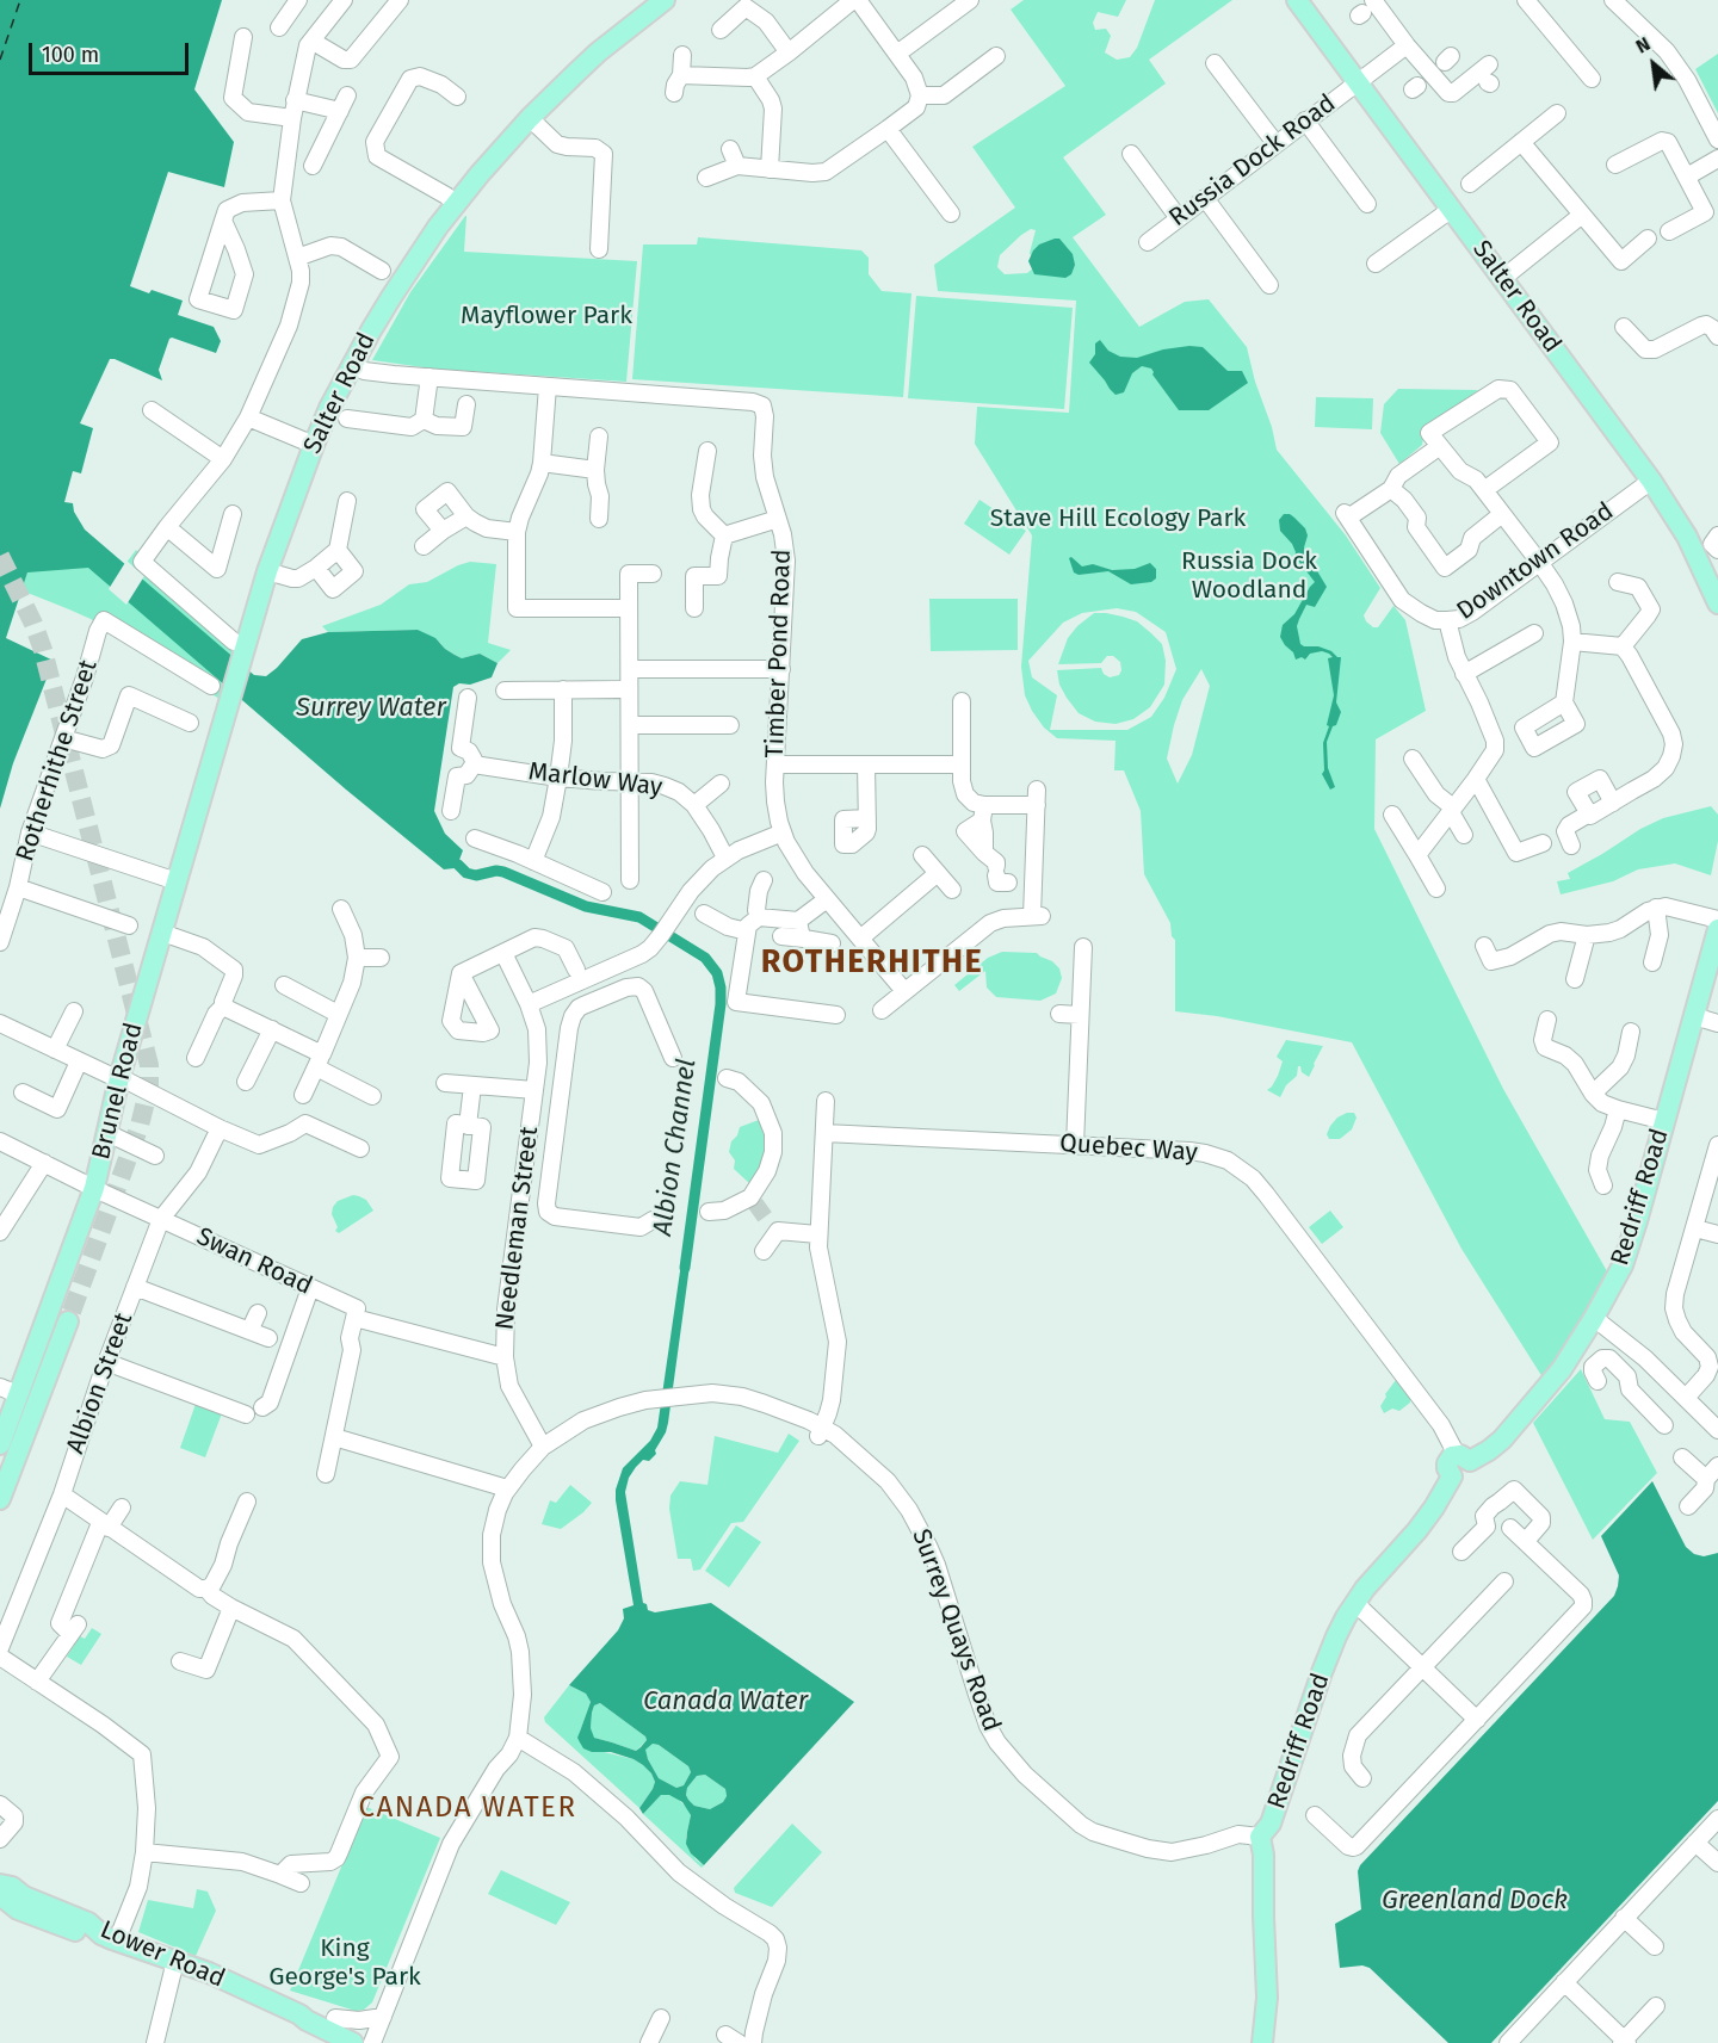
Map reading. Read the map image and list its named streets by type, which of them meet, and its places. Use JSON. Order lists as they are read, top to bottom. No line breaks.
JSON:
{"streets":{"main road":["Salter Road","Brunel Road","Redriff Road","Lower Road"],"street":["Russia Dock Road","Downtown Road","Timber Pond Road","Rotherhithe Street","Marlow Way","Quebec Way","Needleman Street","Swan Road","Albion Street","Surrey Quays Road"]},"crossings":[["Russia Dock Road","Salter Road"],["Salter Road","Downtown Road"],["Salter Road","Timber Pond Road"],["Salter Road","Brunel Road"],["Brunel Road","Swan Road"],["Quebec Way","Redriff Road"],["Redriff Road","Surrey Quays Road"],["Needleman Street","Surrey Quays Road"],["Swan Road","Albion Street"]],"districts":["ROTHERHITHE","CANADA WATER"],"water":["Surrey Water","Albion Channel","Canada Water","Greenland Dock"],"parks":["Mayflower Park","Stave Hill Ecology Park","Russia Dock Woodland","King George's Park"],"scale_bar":"100 m","north":"top left"}
